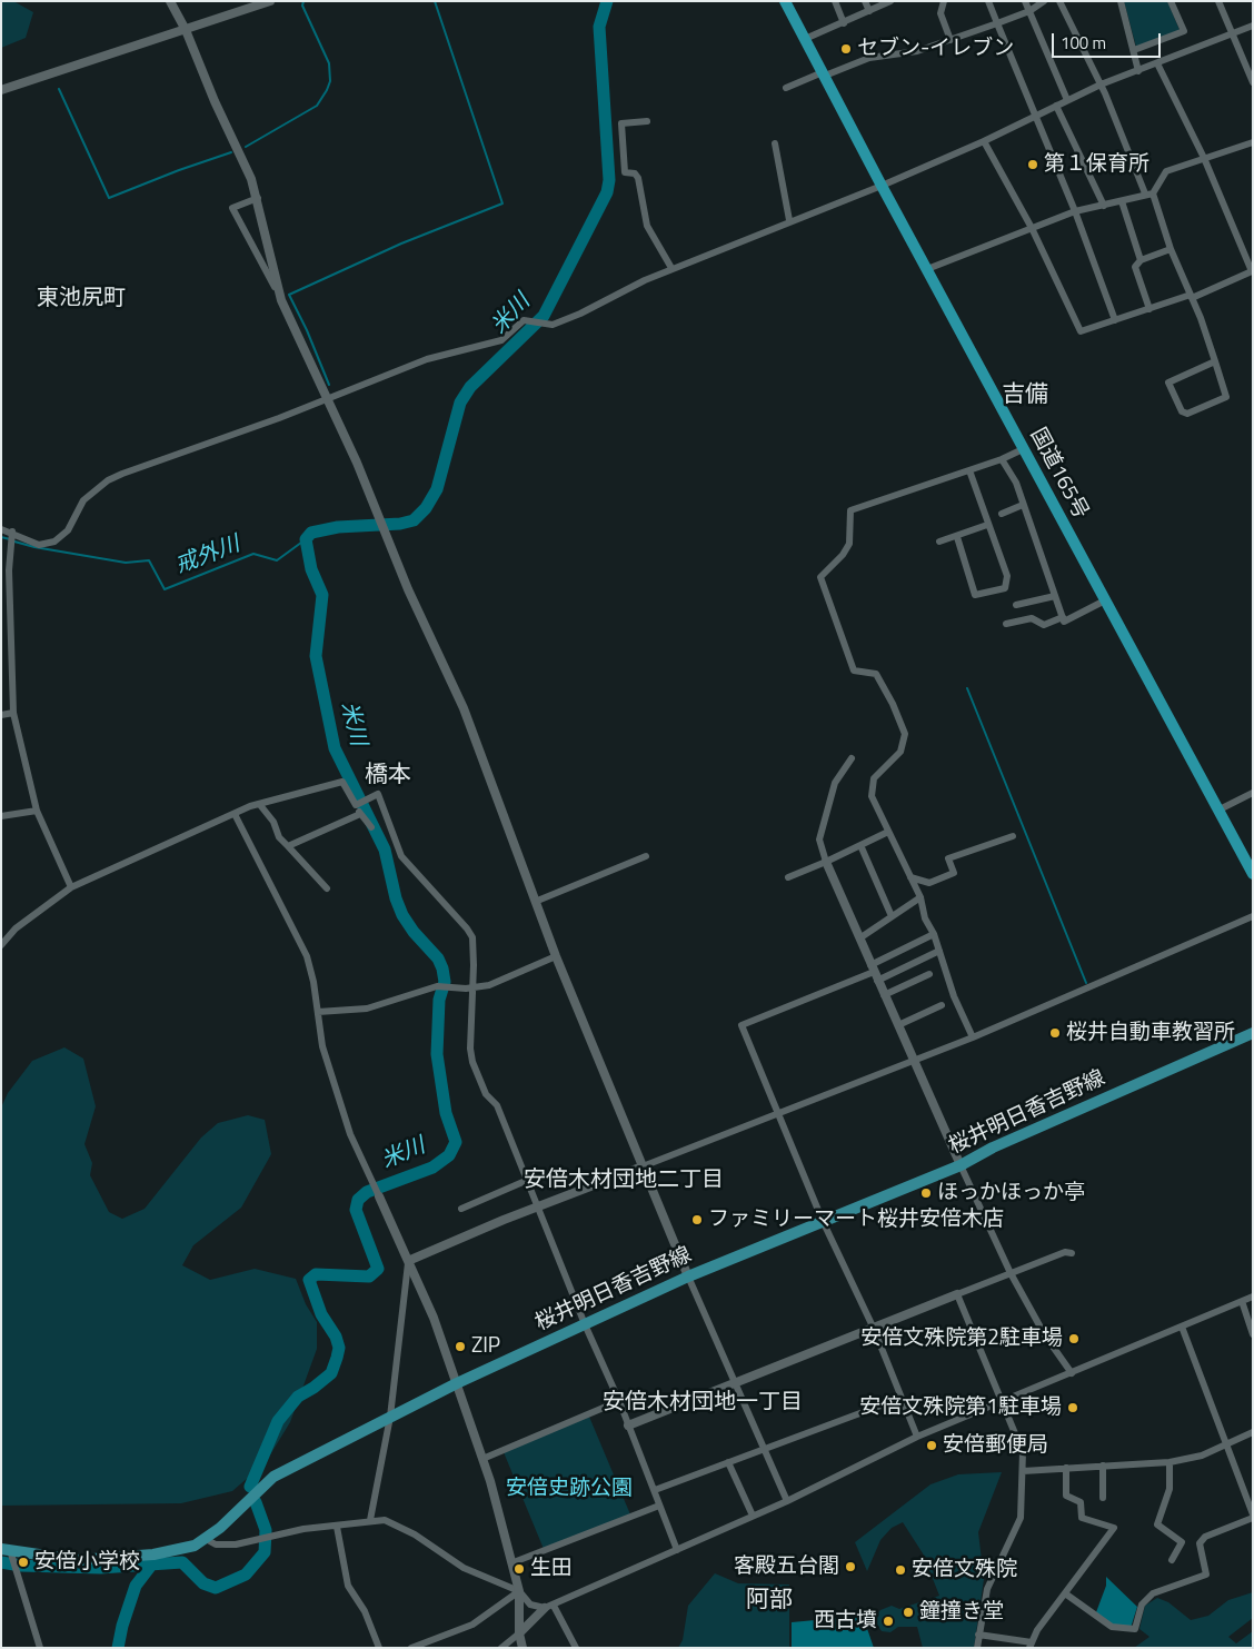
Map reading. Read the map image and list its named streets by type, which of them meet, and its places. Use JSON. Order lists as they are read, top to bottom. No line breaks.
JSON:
{"streets":{"highway":["国道165号"],"main road":["桜井明日香吉野線"]},"districts":["東池尻町","吉備","橋本","安倍木材団地二丁目","安倍木材団地一丁目","阿部"],"water":["米川","戒外川"],"parks":["安倍史跡公園"],"places":["セブン-イレブン","第１保育所","桜井自動車教習所","ほっかほっか亭","ファミリーマート桜井安倍木店","安倍文殊院第2駐車場","ZIP","安倍文殊院第1駐車場","安倍郵便局","安倍小学校","客殿五台閣","生田","安倍文殊院","鐘撞き堂","西古墳"],"scale_bar":"100 m"}
